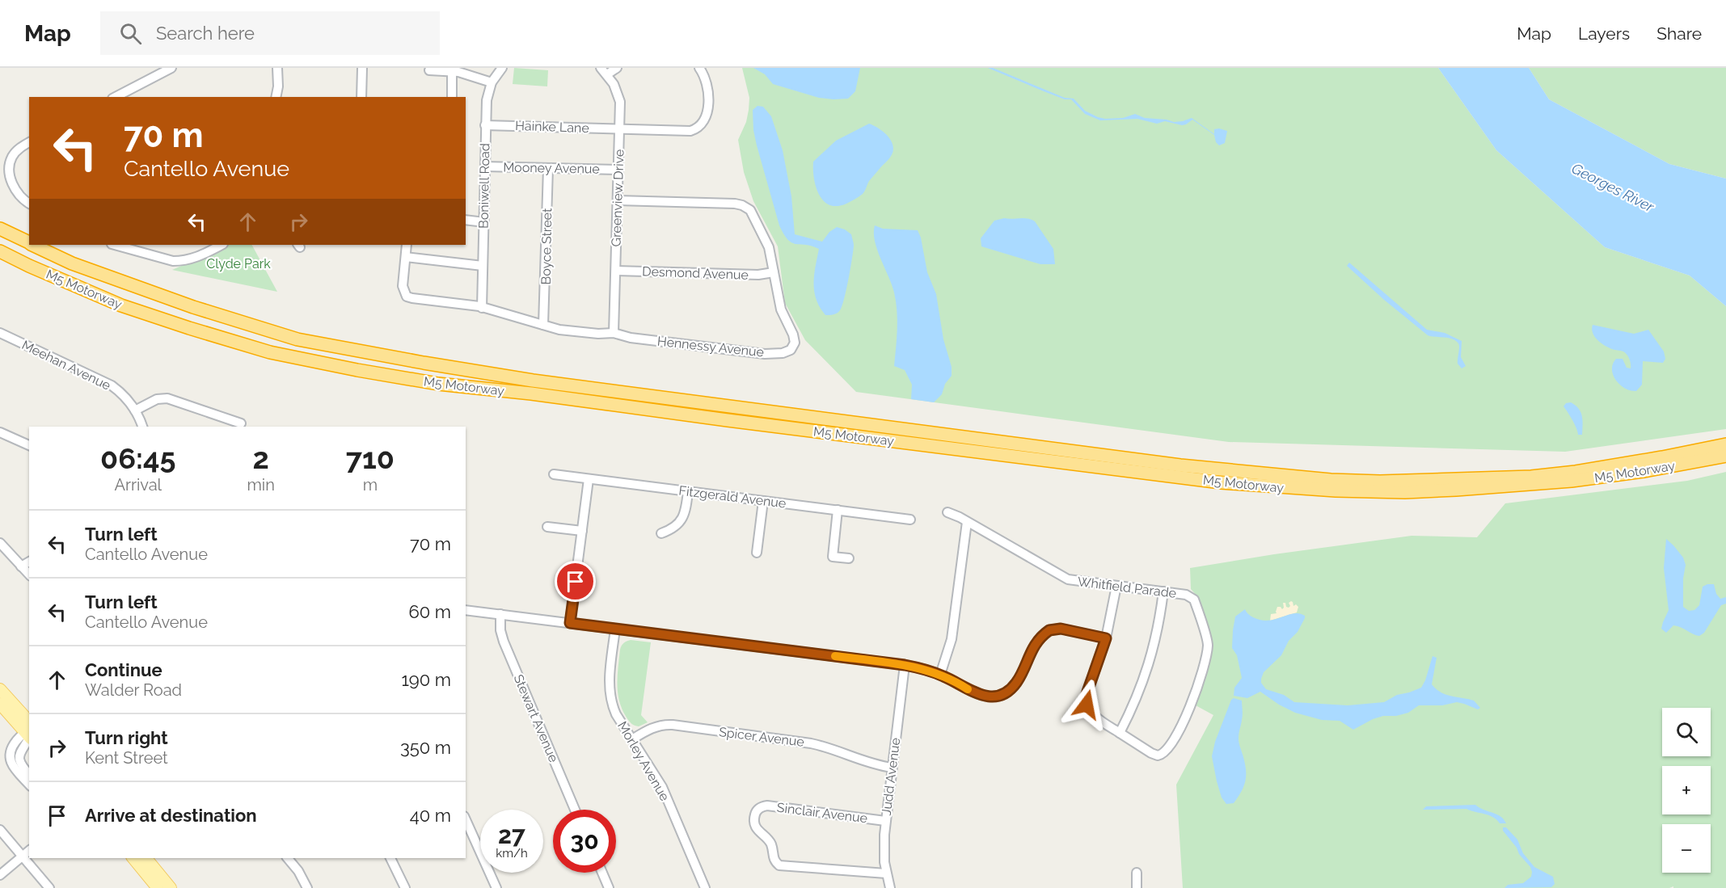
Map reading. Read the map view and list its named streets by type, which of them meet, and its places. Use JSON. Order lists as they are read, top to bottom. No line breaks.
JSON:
{"streets":{"highway":["M5 Motorway"],"street":["Hainke Lane","Mooney Avenue","Boniwell Road","Greenview Drive","Boyce Street","Desmond Avenue","Hennessy Avenue","Meehan Avenue","Fitzgerald Avenue","Whitfield Parade","Stewart Avenue","Spicer Avenue","Morley Avenue","Judd Avenue","Sinclair Avenue"]},"crossings":[["Hainke Lane","Boniwell Road"],["Hainke Lane","Greenview Drive"],["Mooney Avenue","Boniwell Road"],["Mooney Avenue","Greenview Drive"],["Mooney Avenue","Boyce Street"],["Boniwell Road","Hennessy Avenue"],["Greenview Drive","Desmond Avenue"],["Greenview Drive","Hennessy Avenue"],["Boyce Street","Hennessy Avenue"],["Desmond Avenue","Hennessy Avenue"],["Spicer Avenue","Morley Avenue"],["Spicer Avenue","Judd Avenue"],["Judd Avenue","Sinclair Avenue"]],"water":["Georges River"],"parks":["Clyde Park"],"page":{"header":"Map","search":"Search here","nav":["Map","Layers","Share"],"turn":["70 m","Cantello Avenue"],"eta":["06:45","Arrival","2","min","710","m"],"list":[{"name":"Turn left","note":"Cantello Avenue","value":"70 m"},{"name":"Turn left","note":"Cantello Avenue","value":"60 m"},{"name":"Continue","note":"Walder Road","value":"190 m"},{"name":"Turn right","note":"Kent Street","value":"350 m"},{"name":"Arrive at destination","value":"40 m"}],"map_buttons":["+","−"],"speed":"27 km/h","limit":"30"}}
